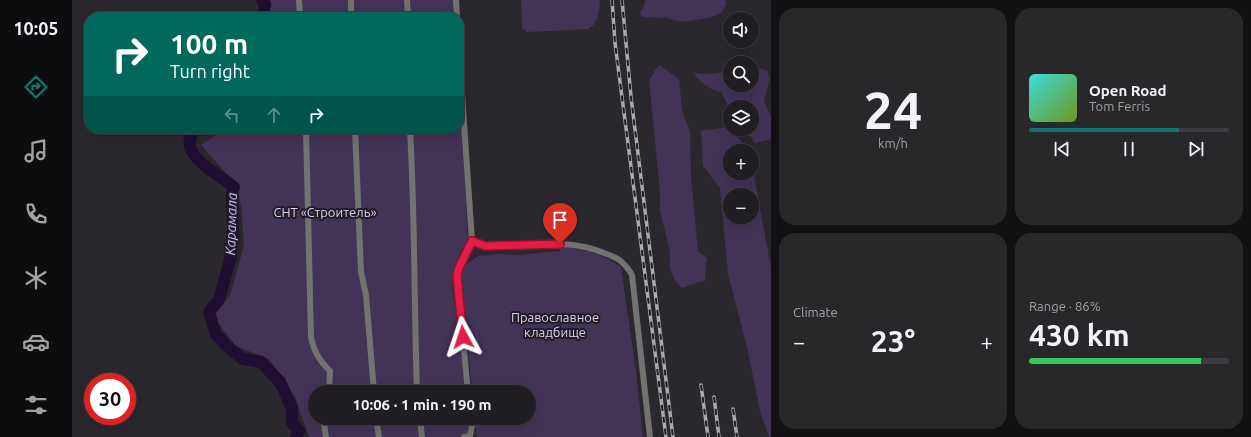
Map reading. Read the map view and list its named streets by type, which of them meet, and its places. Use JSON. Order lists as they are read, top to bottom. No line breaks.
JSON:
{"water":["Карамала"],"parks":["СНТ «Строитель»","Православное кладбище"],"page":{"tabs":"10:05","tile":[["24","km/h"],"Climate",["Range · 86%","430 km"]],"map_buttons":["+","−"],"turn":["100 m","Turn right"],"song":["Open Road","Tom Ferris"],"heat":["−","23°","+"],"limit":"30","trip":"10:06 · 1 min · 190 m"}}
